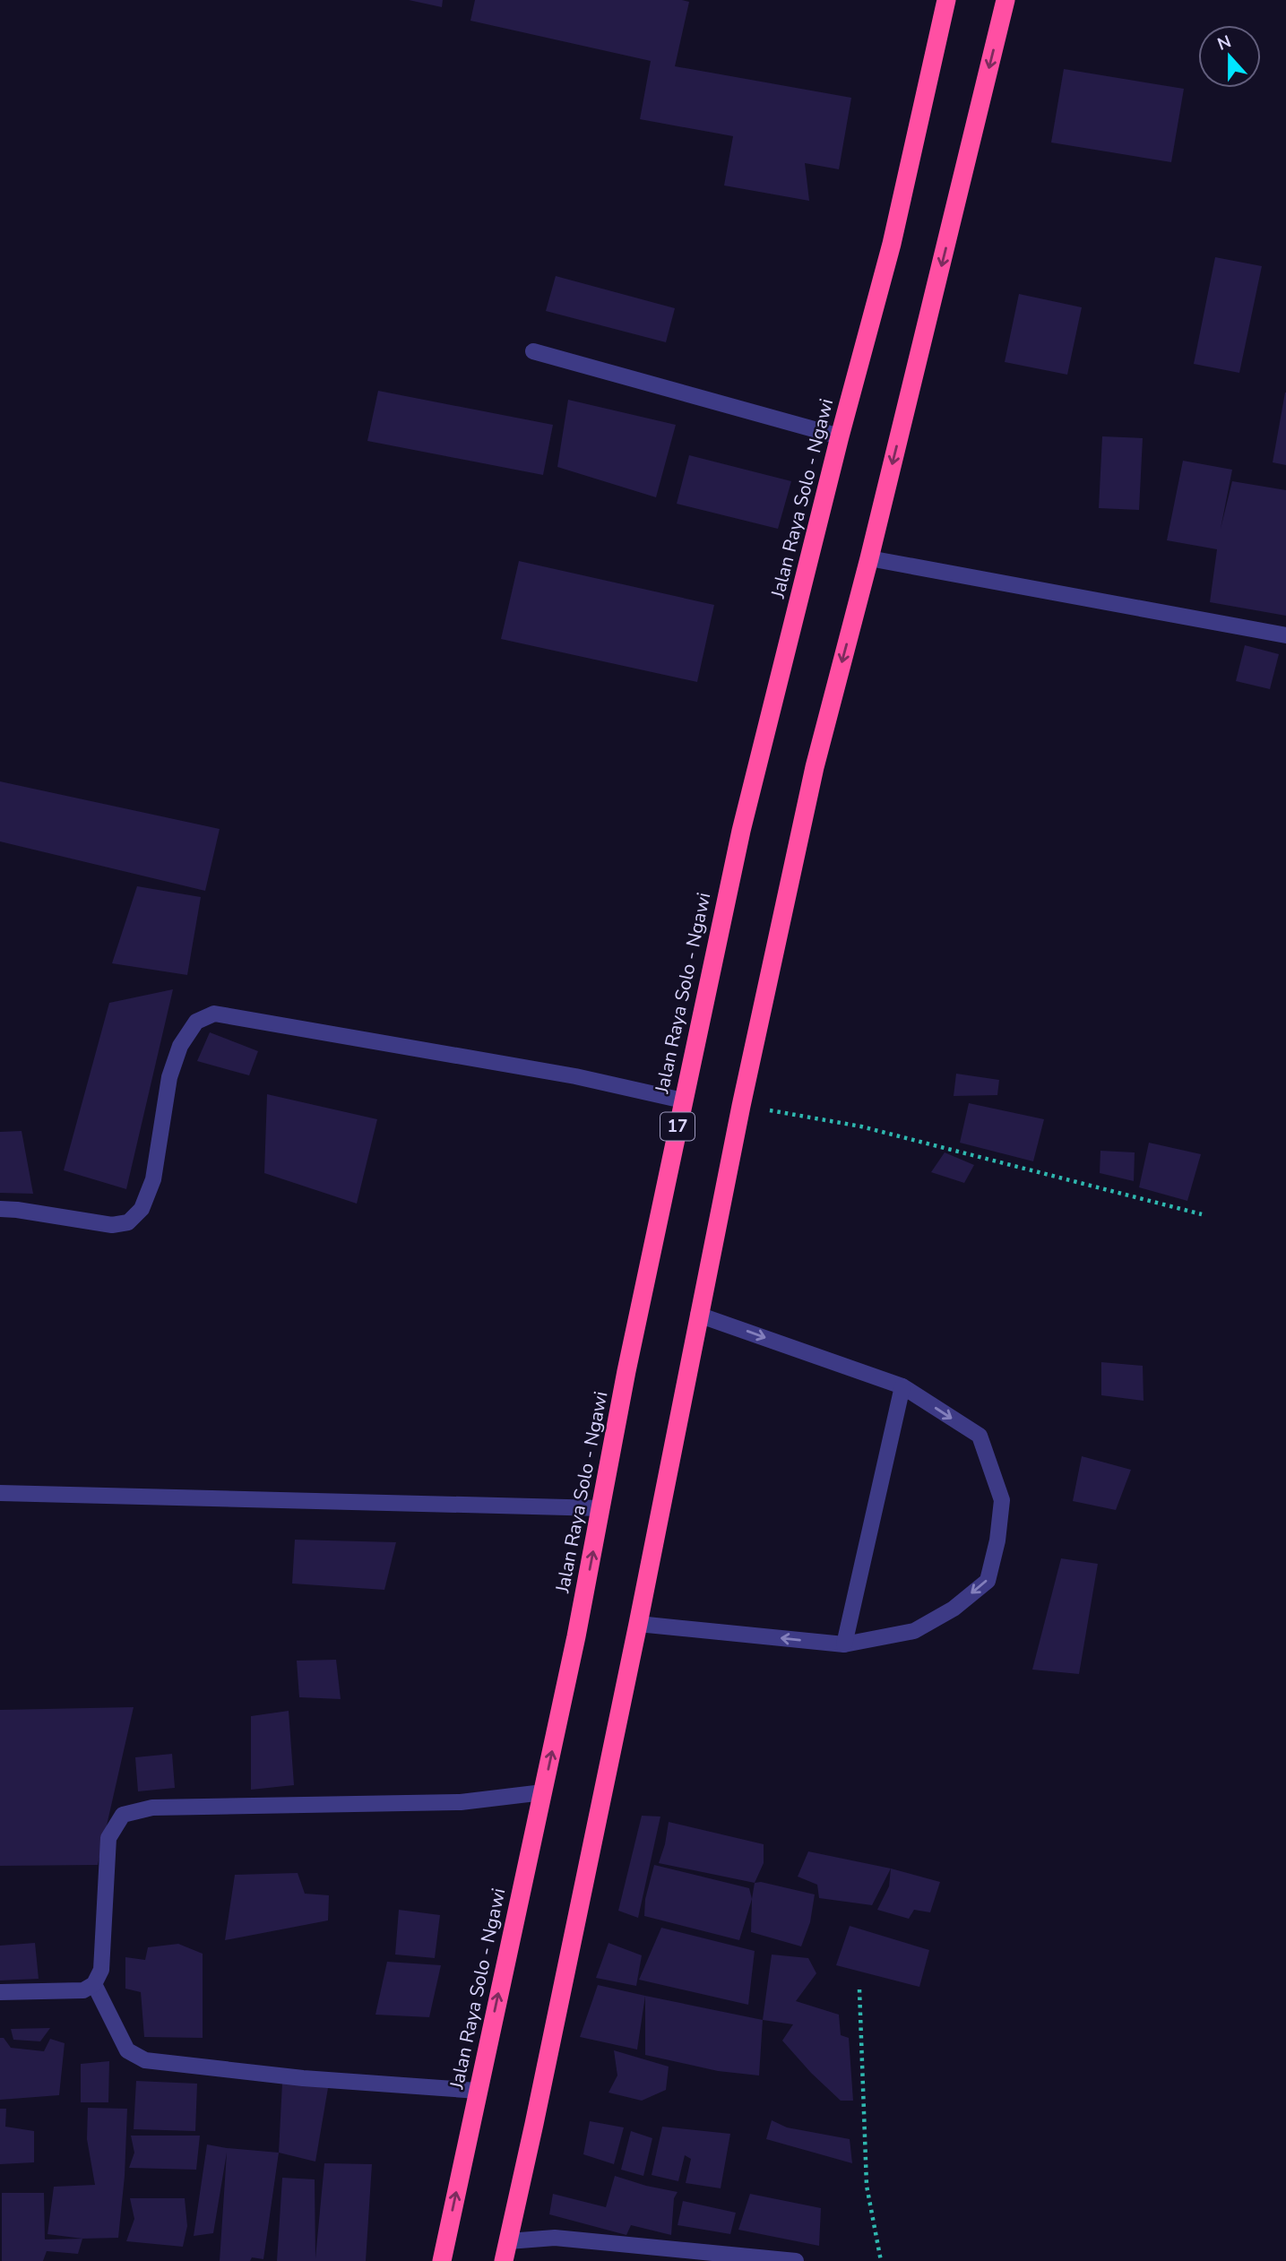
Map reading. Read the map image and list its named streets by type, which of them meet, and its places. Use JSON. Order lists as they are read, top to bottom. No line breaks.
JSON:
{"streets":{"highway":["Jalan Raya Solo - Ngawi","17"]},"north":"top"}
